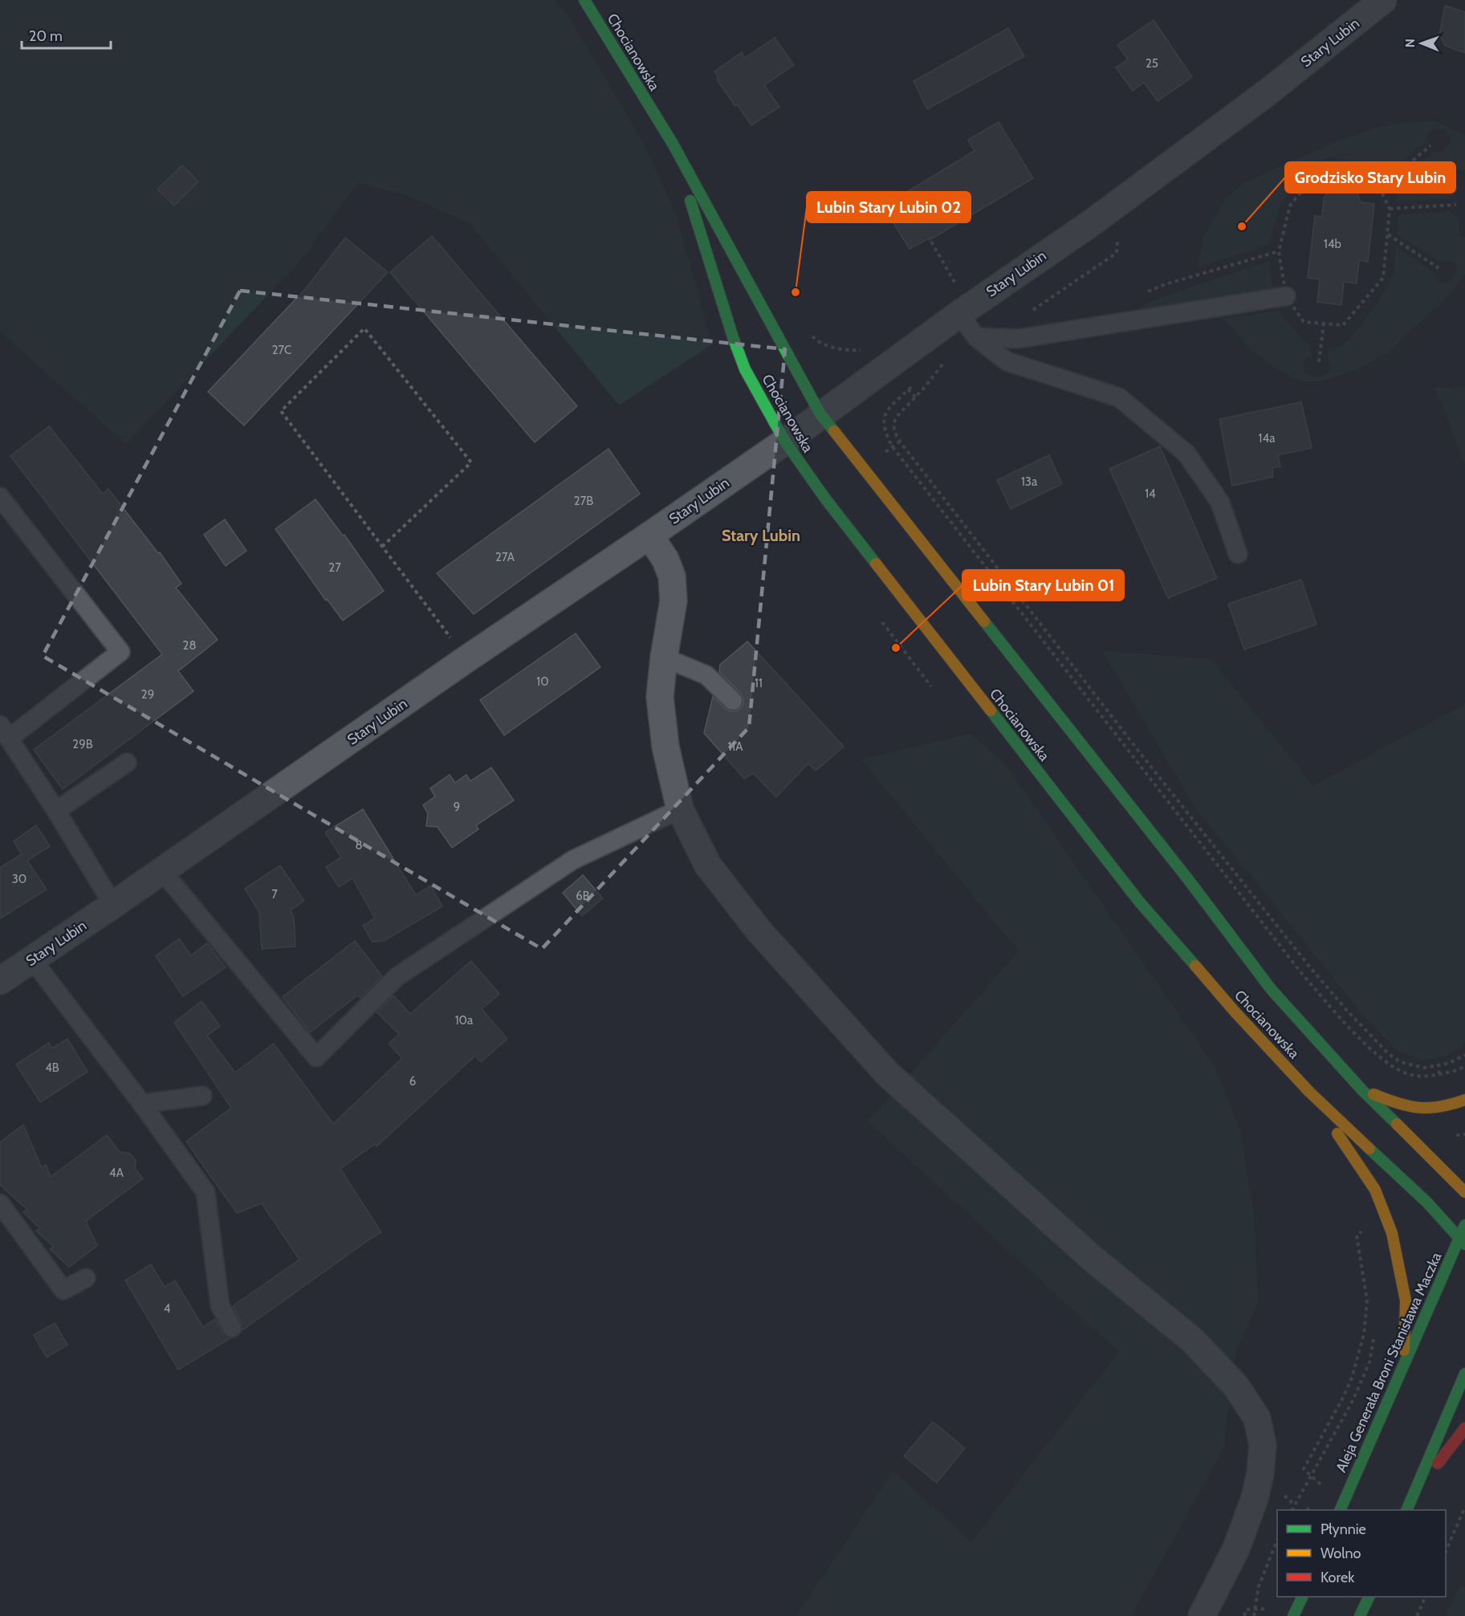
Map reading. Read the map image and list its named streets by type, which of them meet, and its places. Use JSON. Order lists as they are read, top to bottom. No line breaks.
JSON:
{"streets":{"street":["Stary Lubin","Chocianowska","Aleja Generała Broni Stanisława Maczka"]},"crossings":[["Stary Lubin","Chocianowska"],["Chocianowska","Aleja Generała Broni Stanisława Maczka"]],"districts":["Stary Lubin"],"places":["Grodzisko Stary Lubin","Lubin Stary Lubin 02","Lubin Stary Lubin 01"],"house_numbers":["25","14b","27C","14a","13a","14","27B","27A","27","28","10","11","29","29B","11A","9","8","30","7","6B","10a","4B","6","4A","4"],"legend":["Płynnie","Wolno","Korek"],"scale_bar":"20 m","north":"left"}
